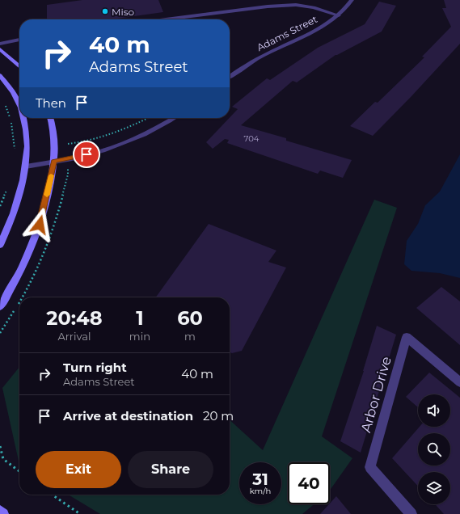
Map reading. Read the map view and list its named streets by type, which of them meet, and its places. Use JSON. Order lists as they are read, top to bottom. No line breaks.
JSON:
{"streets":{"street":["Adams Street","Arbor Drive"]},"places":["Miso"],"house_numbers":["704"],"page":{"turn":["40 m","Adams Street"],"then":"Then","eta":["20:48","Arrival","1","min","60","m"],"list":[{"name":"Turn right","note":"Adams Street","value":"40 m"},{"name":"Arrive at destination","value":"20 m"}],"buttons":["Exit","Share"],"speed":"31 km/h","limit":"40"}}
